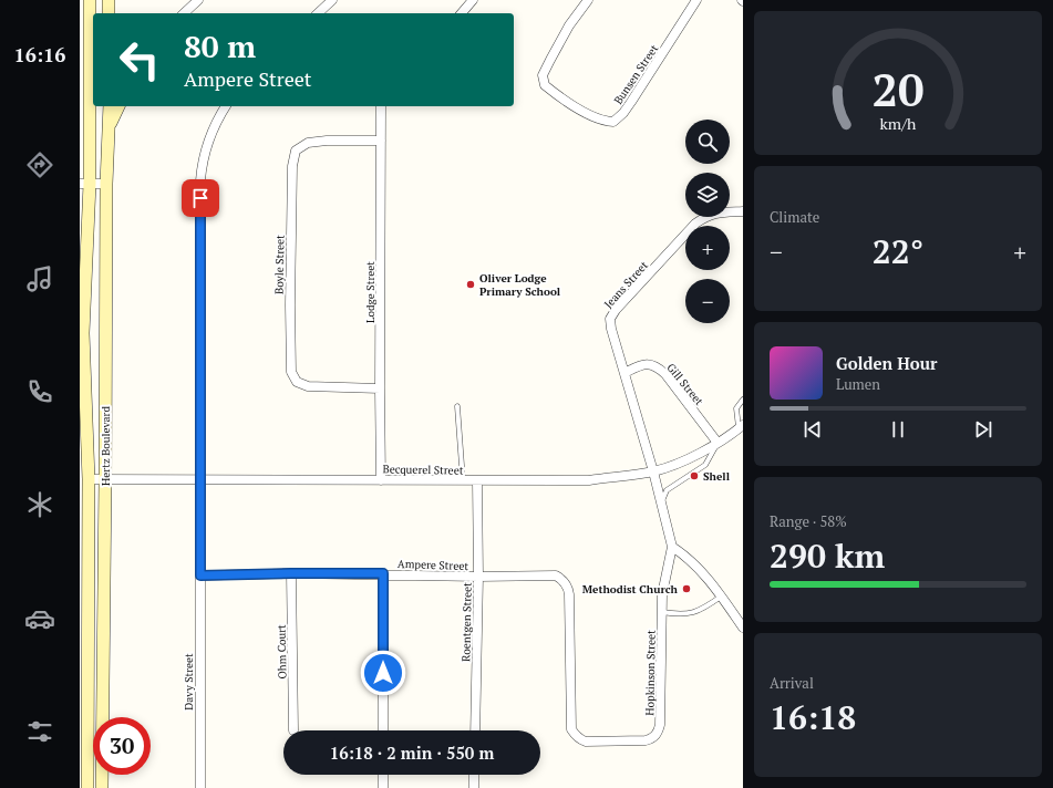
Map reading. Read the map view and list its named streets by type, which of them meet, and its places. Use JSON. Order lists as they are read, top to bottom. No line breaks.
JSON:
{"streets":{"street":["Bunsen Street","Boyle Street","Jeans Street","Lodge Street","Gill Street","Hertz Boulevard","Becquerel Street","Ampere Street","Roentgen Street","Ohm Court","Hopkinson Street","Davy Street"]},"crossings":[["Boyle Street","Lodge Street"],["Jeans Street","Gill Street"],["Jeans Street","Becquerel Street"],["Jeans Street","Hopkinson Street"],["Lodge Street","Becquerel Street"],["Gill Street","Becquerel Street"],["Hertz Boulevard","Becquerel Street"],["Becquerel Street","Roentgen Street"],["Becquerel Street","Hopkinson Street"],["Becquerel Street","Davy Street"],["Ampere Street","Roentgen Street"],["Ampere Street","Ohm Court"],["Ampere Street","Hopkinson Street"],["Ampere Street","Davy Street"],["Roentgen Street","Hopkinson Street"]],"places":["Oliver Lodge Primary School","Shell","Methodist Church"],"page":{"tabs":"16:16","turn":["80 m","Ampere Street"],"map_buttons":["+","−"],"tile":["Climate",["Range · 58%","290 km"],["Arrival","16:18"]],"heat":["−","22°","+"],"song":["Golden Hour","Lumen"],"limit":"30","trip":"16:18 · 2 min · 550 m","gauge":["20","km/h"]}}
